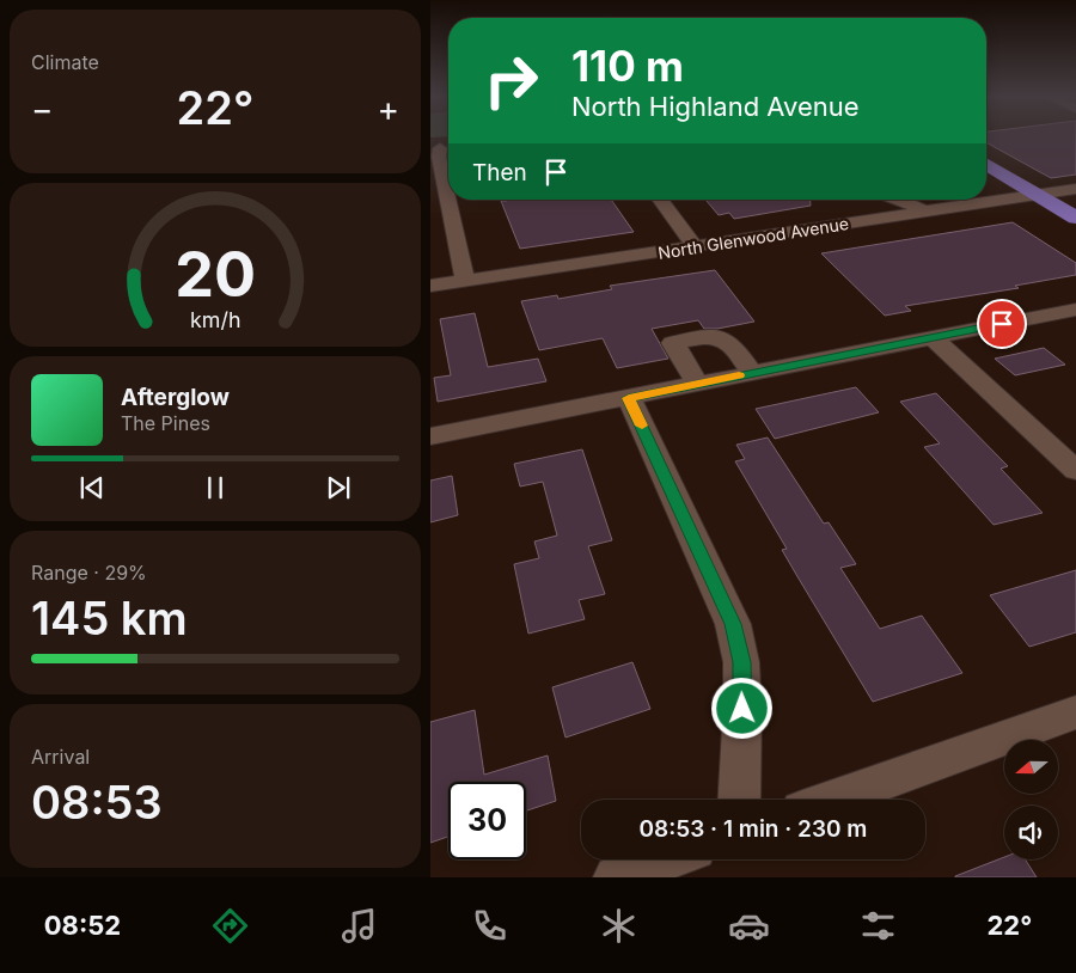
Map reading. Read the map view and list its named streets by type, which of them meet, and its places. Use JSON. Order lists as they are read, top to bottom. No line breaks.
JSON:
{"streets":{"street":["North Glenwood Avenue"]},"north":"left","page":{"tile":["Climate",["Range · 29%","145 km"],["Arrival","08:53"]],"turn":["110 m","North Highland Avenue"],"heat":["−","22°","+"],"then":"Then","song":["Afterglow","The Pines"],"limit":"30","trip":"08:53 · 1 min · 230 m","tabs":["08:52","22°"],"gauge":["20","km/h"]}}
